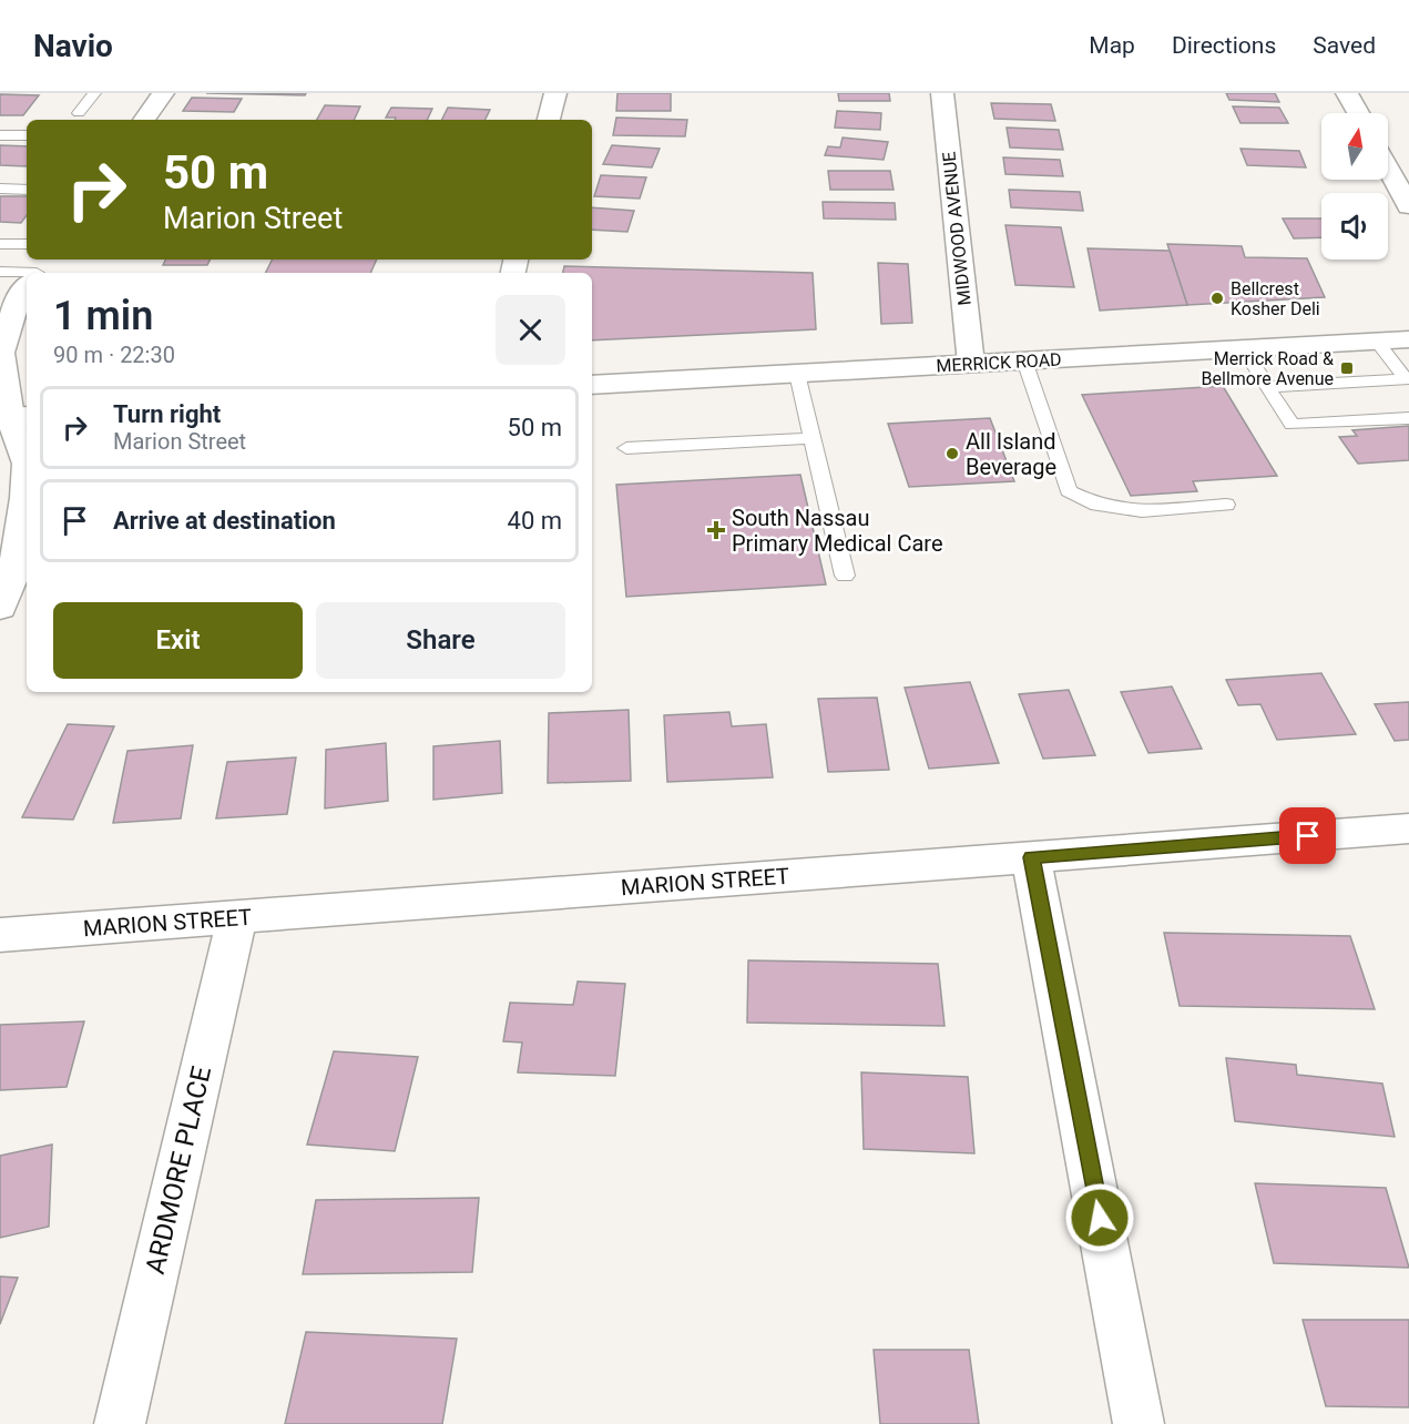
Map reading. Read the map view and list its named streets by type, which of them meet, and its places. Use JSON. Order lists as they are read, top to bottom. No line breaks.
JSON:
{"streets":{"street":["MIDWOOD AVENUE","MERRICK ROAD","MARION STREET","ARDMORE PLACE"]},"crossings":[["MIDWOOD AVENUE","MERRICK ROAD"],["MARION STREET","ARDMORE PLACE"]],"places":{"other":["Bellcrest Kosher Deli","All Island Beverage"],"transit":["Merrick Road & Bellmore Avenue"],"health":["South Nassau Primary Medical Care"]},"north":"top","page":{"header":"Navio","nav":["Map","Directions","Saved"],"turn":["50 m","Marion Street"],"heading":["1 min","90 m · 22:30"],"list":[{"name":"Turn right","note":"Marion Street","value":"50 m"},{"name":"Arrive at destination","value":"40 m"}],"buttons":["Exit","Share"]}}
